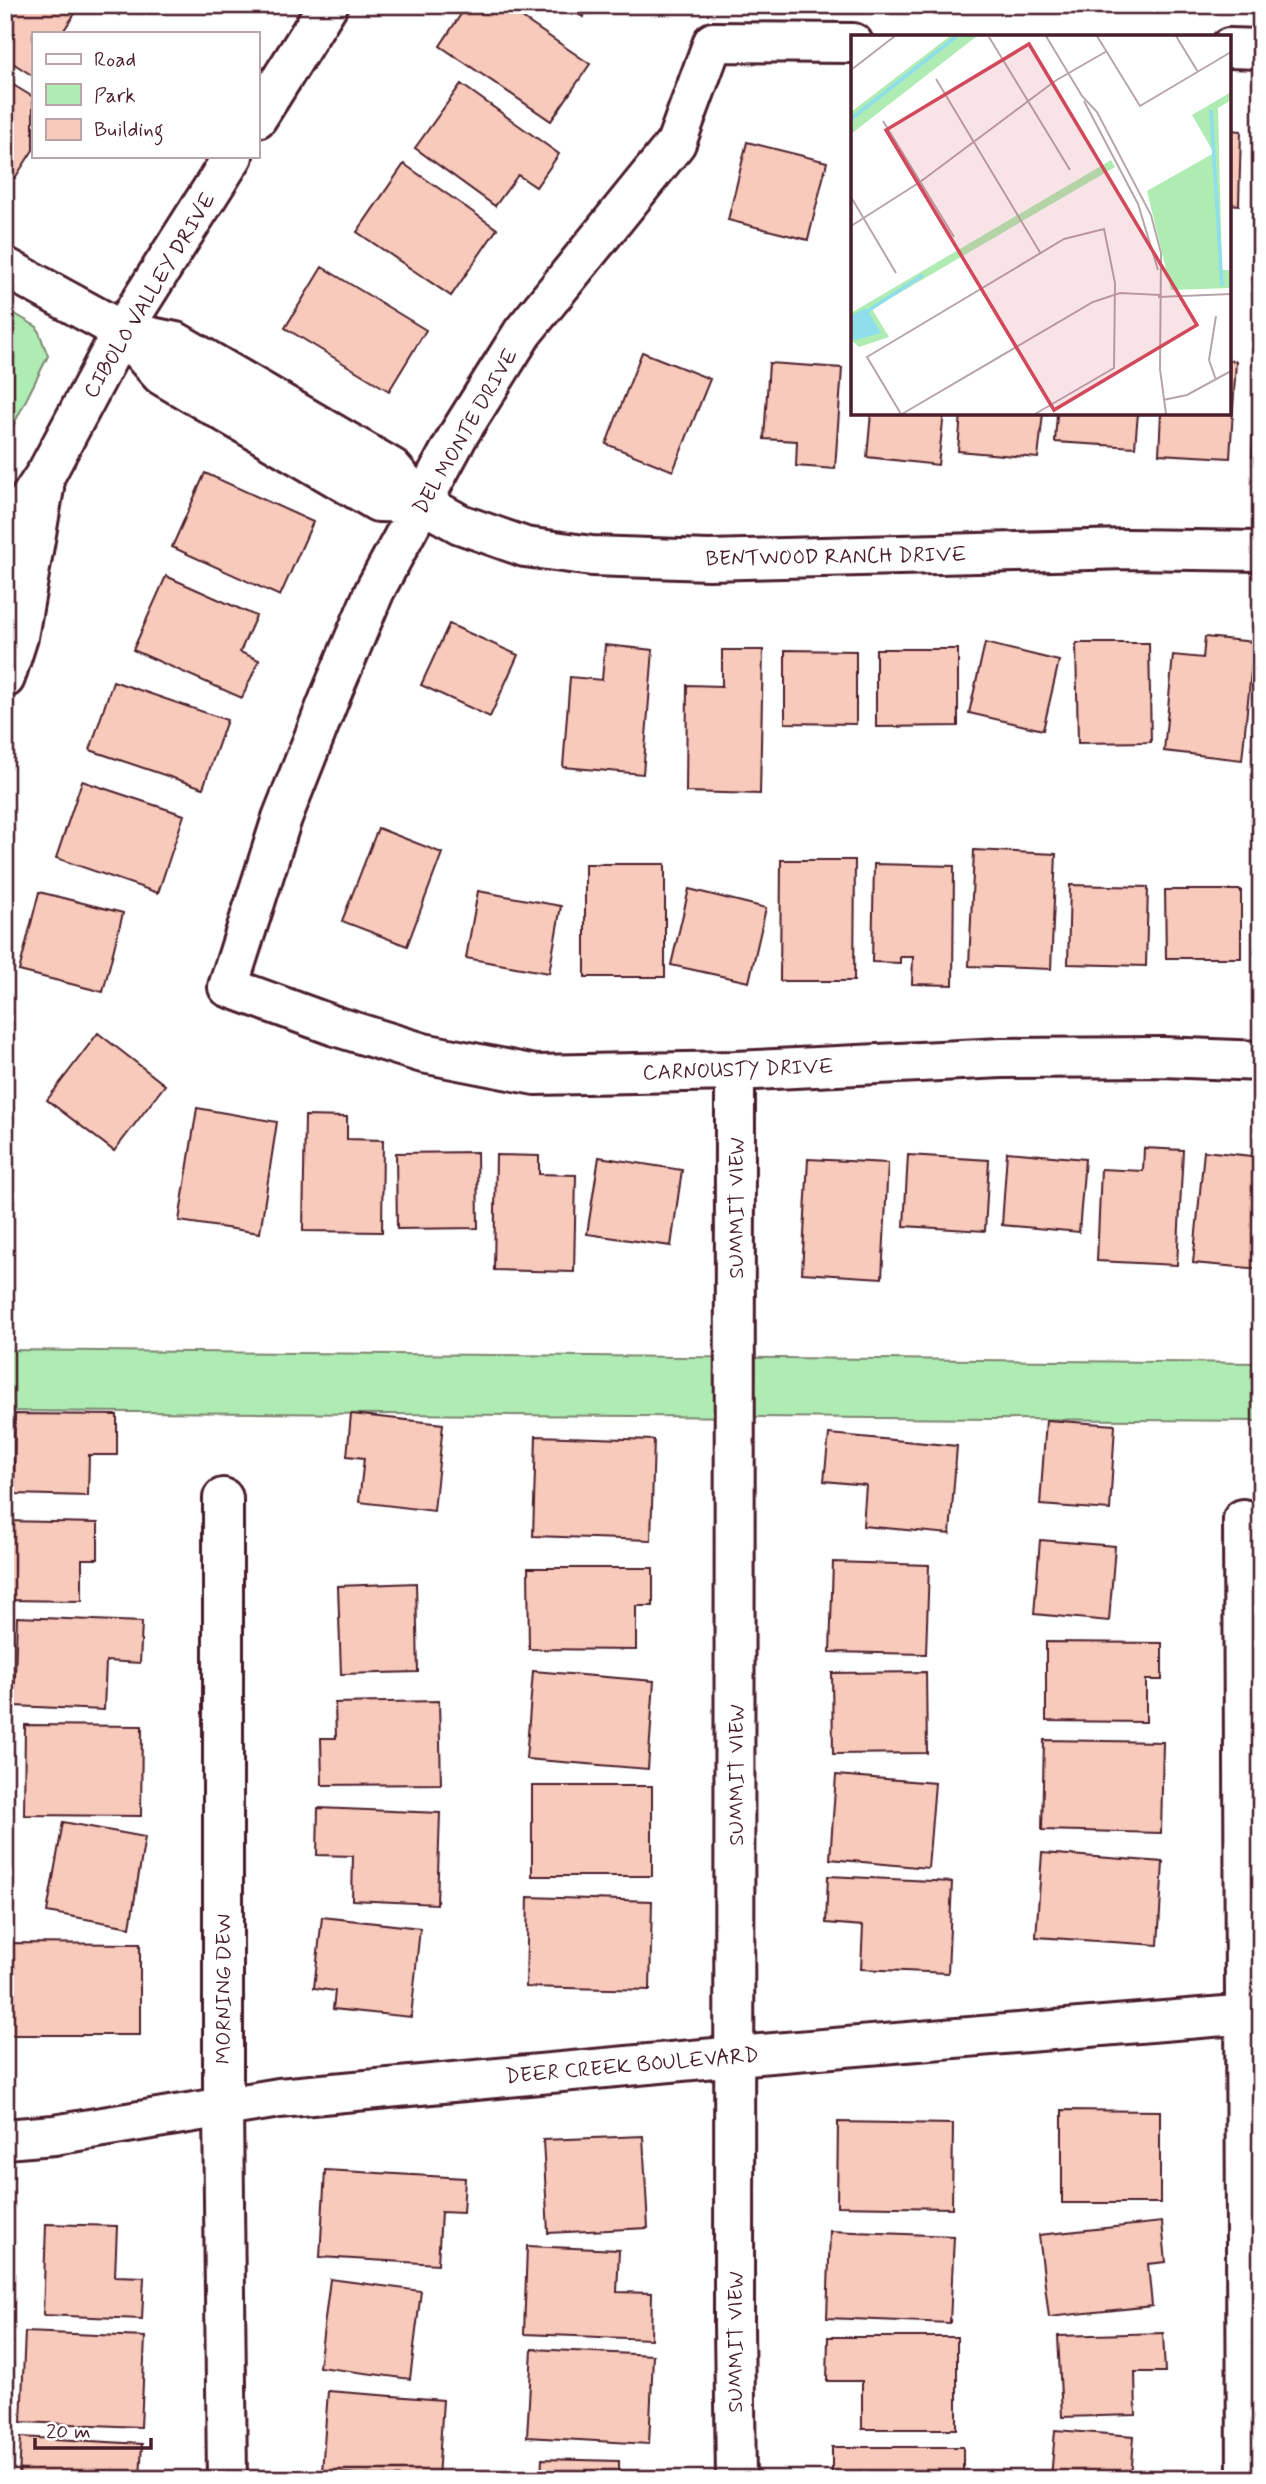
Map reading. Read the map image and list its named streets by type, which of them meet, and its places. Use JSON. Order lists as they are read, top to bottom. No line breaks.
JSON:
{"streets":{"street":["CIBOLO VALLEY DRIVE","DEL MONTE DRIVE","BENTWOOD RANCH DRIVE","CARNOUSTY DRIVE","SUMMIT VIEW","MORNING DEW","DEER CREEK BOULEVARD"]},"crossings":[["CIBOLO VALLEY DRIVE","BENTWOOD RANCH DRIVE"],["DEL MONTE DRIVE","BENTWOOD RANCH DRIVE"],["DEL MONTE DRIVE","CARNOUSTY DRIVE"],["CARNOUSTY DRIVE","SUMMIT VIEW"],["SUMMIT VIEW","DEER CREEK BOULEVARD"],["MORNING DEW","DEER CREEK BOULEVARD"]],"legend":["Road","Park","Building"],"scale_bar":"20 m"}
